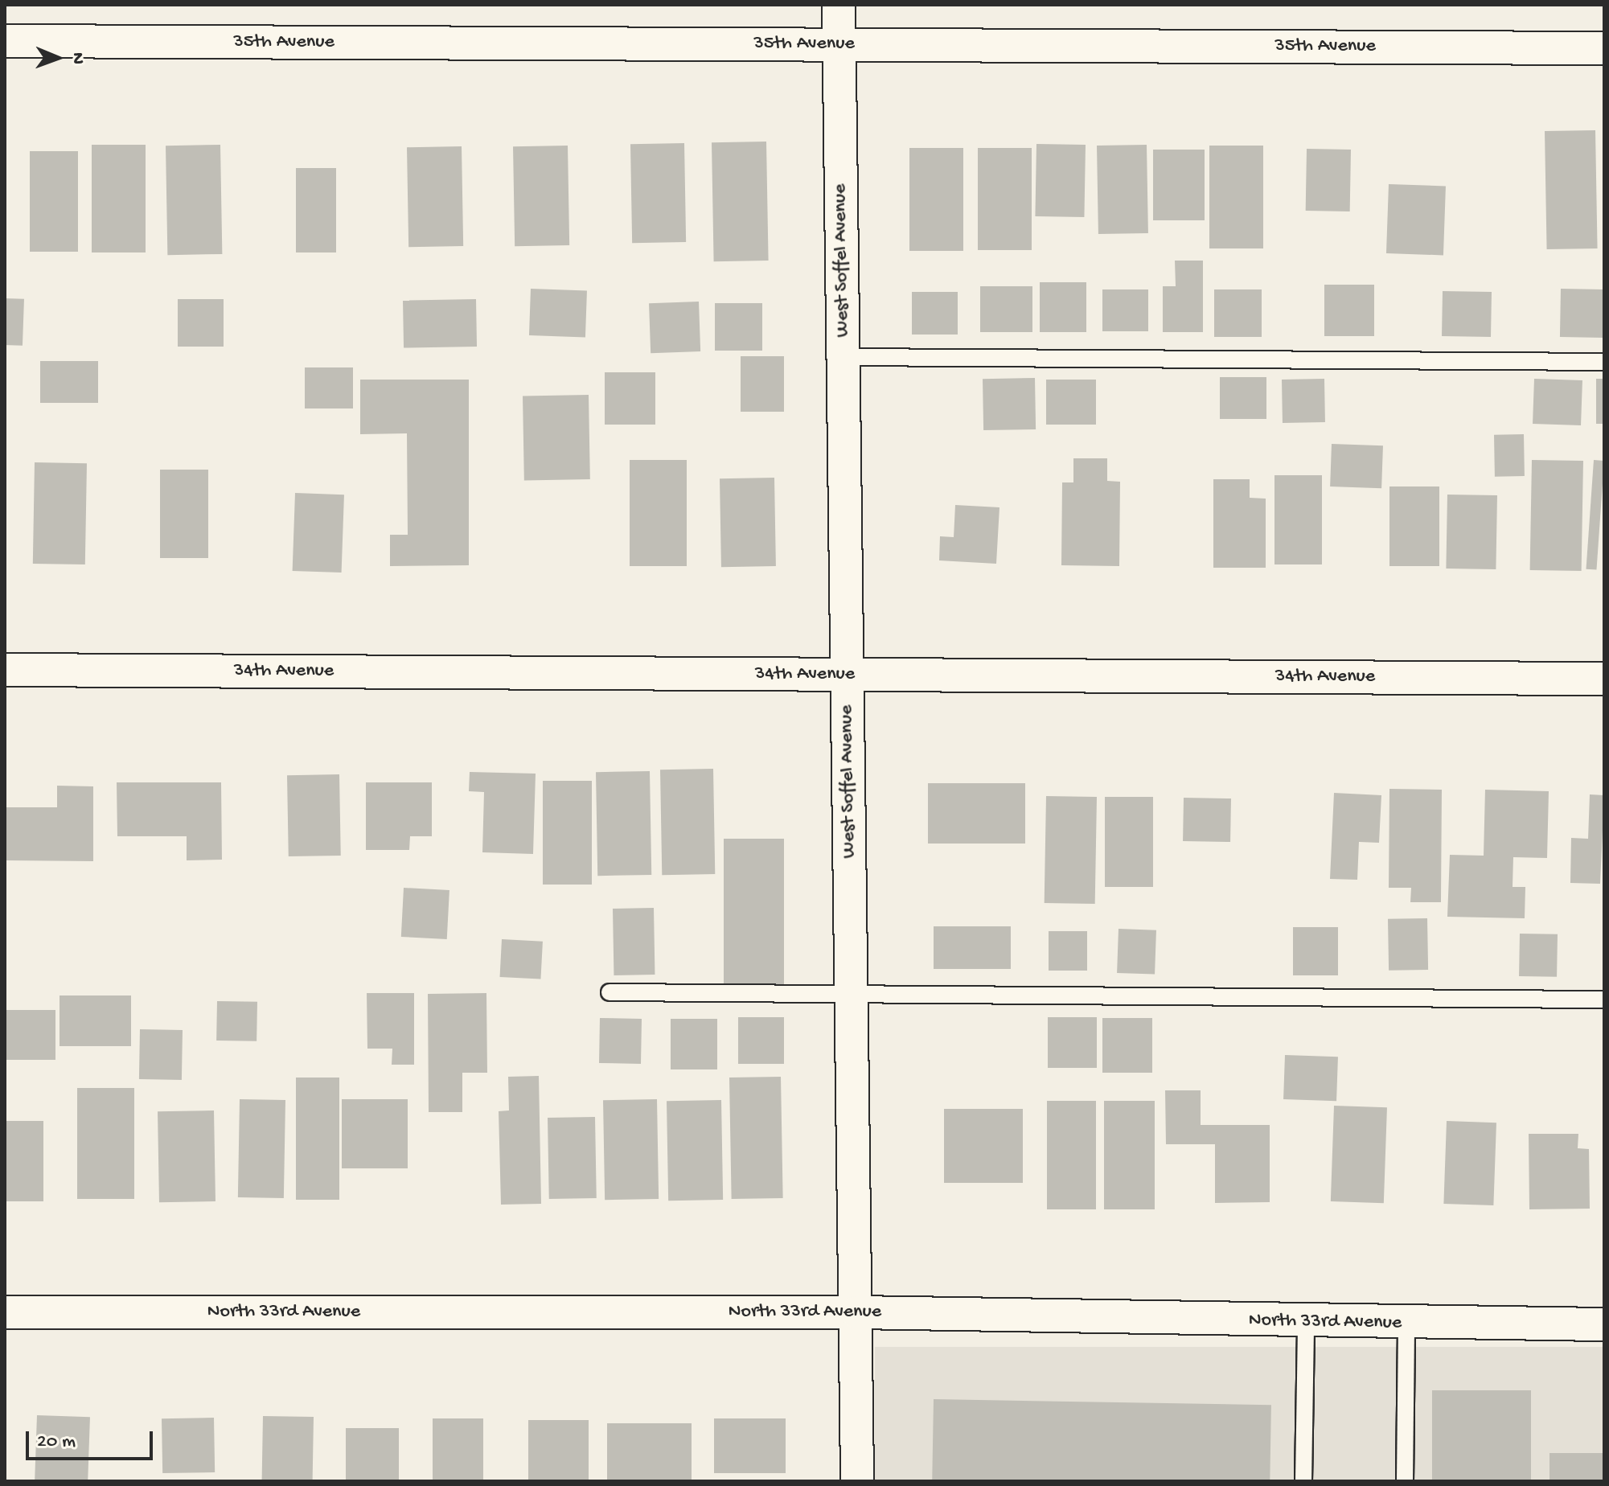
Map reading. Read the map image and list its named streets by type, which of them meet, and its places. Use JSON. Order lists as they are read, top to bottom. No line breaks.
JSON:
{"streets":{"street":["35th Avenue","West Soffel Avenue","34th Avenue","North 33rd Avenue"]},"crossings":[["35th Avenue","West Soffel Avenue"],["West Soffel Avenue","34th Avenue"],["West Soffel Avenue","North 33rd Avenue"]],"scale_bar":"20 m","north":"right"}
